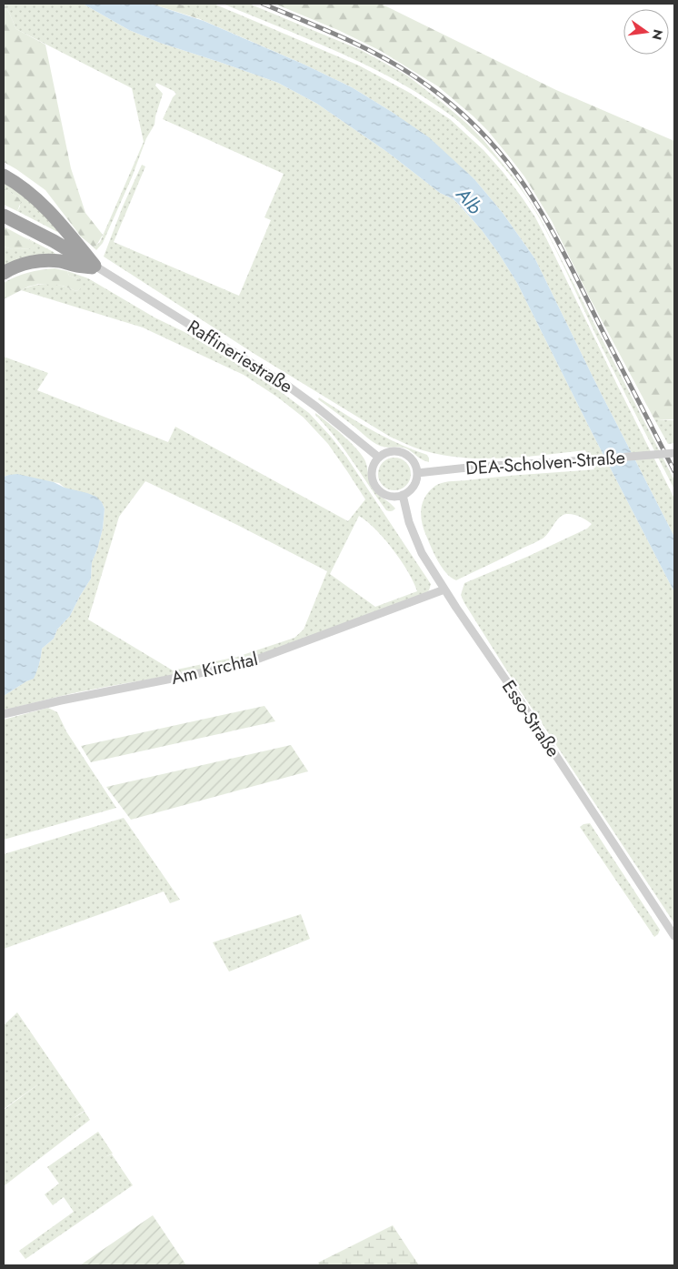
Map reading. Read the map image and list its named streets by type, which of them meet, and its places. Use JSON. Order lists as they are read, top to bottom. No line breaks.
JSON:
{"streets":{"street":["Raffineriestraße","DEA-Scholven-Straße","Am Kirchtal","Esso-Straße"]},"crossings":[["Raffineriestraße","DEA-Scholven-Straße"],["Raffineriestraße","Esso-Straße"],["DEA-Scholven-Straße","Esso-Straße"],["Am Kirchtal","Esso-Straße"]],"water":["Alb"],"north":"right"}
